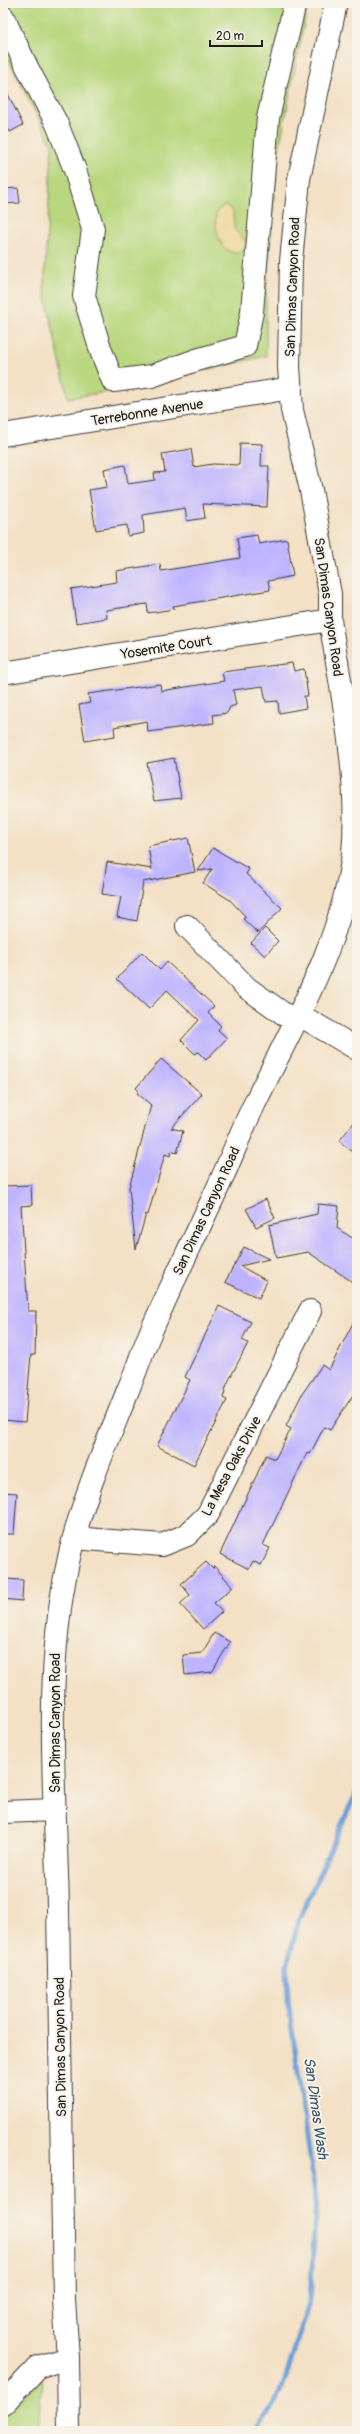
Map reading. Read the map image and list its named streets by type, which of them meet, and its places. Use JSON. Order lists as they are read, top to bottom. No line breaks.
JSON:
{"streets":{"street":["San Dimas Canyon Road","Terrebonne Avenue","Yosemite Court","La Mesa Oaks Drive"]},"crossings":[["San Dimas Canyon Road","Terrebonne Avenue"],["San Dimas Canyon Road","Yosemite Court"],["San Dimas Canyon Road","La Mesa Oaks Drive"]],"water":["San Dimas Wash"],"scale_bar":"20 m"}
